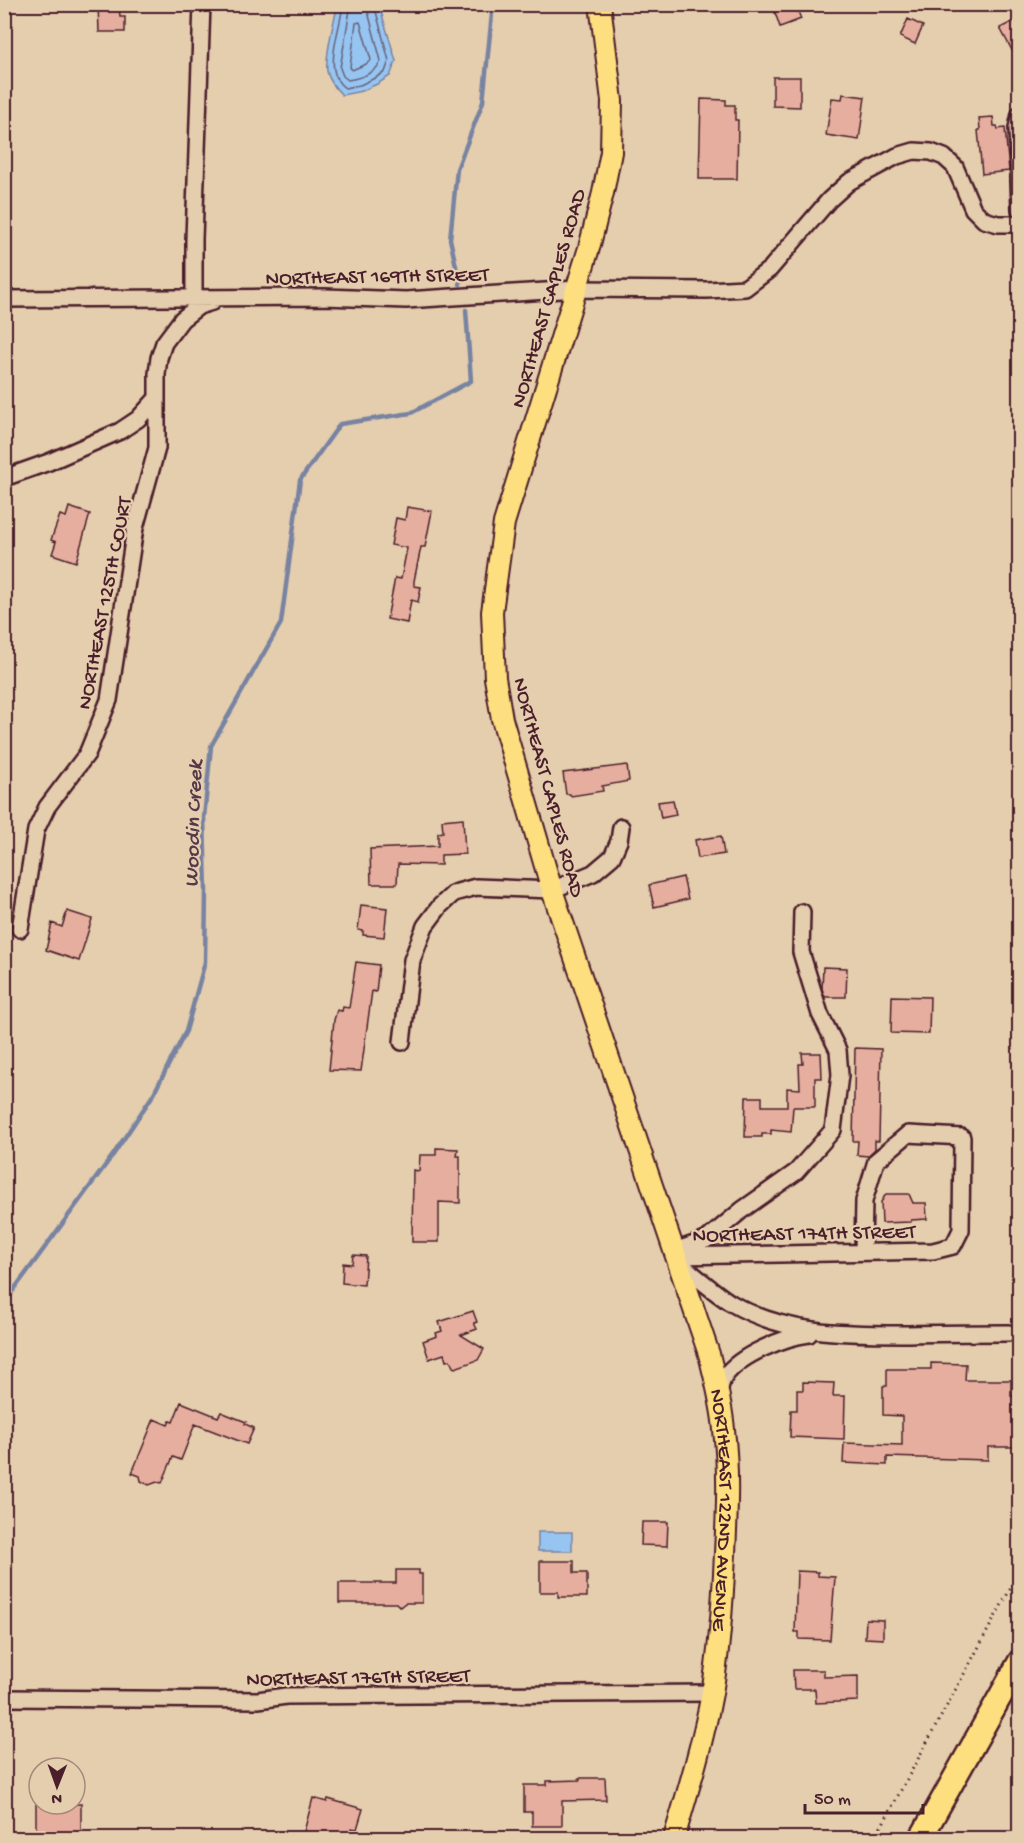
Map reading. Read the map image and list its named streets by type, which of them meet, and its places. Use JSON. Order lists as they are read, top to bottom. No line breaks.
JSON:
{"streets":{"main road":["NORTHEAST CAPLES ROAD","NORTHEAST 122ND AVENUE"],"street":["NORTHEAST 169TH STREET","NORTHEAST 125TH COURT","NORTHEAST 174TH STREET","NORTHEAST 176TH STREET"]},"crossings":[["NORTHEAST 169TH STREET","NORTHEAST CAPLES ROAD"],["NORTHEAST 169TH STREET","NORTHEAST 125TH COURT"],["NORTHEAST CAPLES ROAD","NORTHEAST 174TH STREET"],["NORTHEAST CAPLES ROAD","NORTHEAST 122ND AVENUE"],["NORTHEAST 174TH STREET","NORTHEAST 122ND AVENUE"],["NORTHEAST 122ND AVENUE","NORTHEAST 176TH STREET"]],"water":["Woodin Creek"],"scale_bar":"50 m","north":"bottom"}
